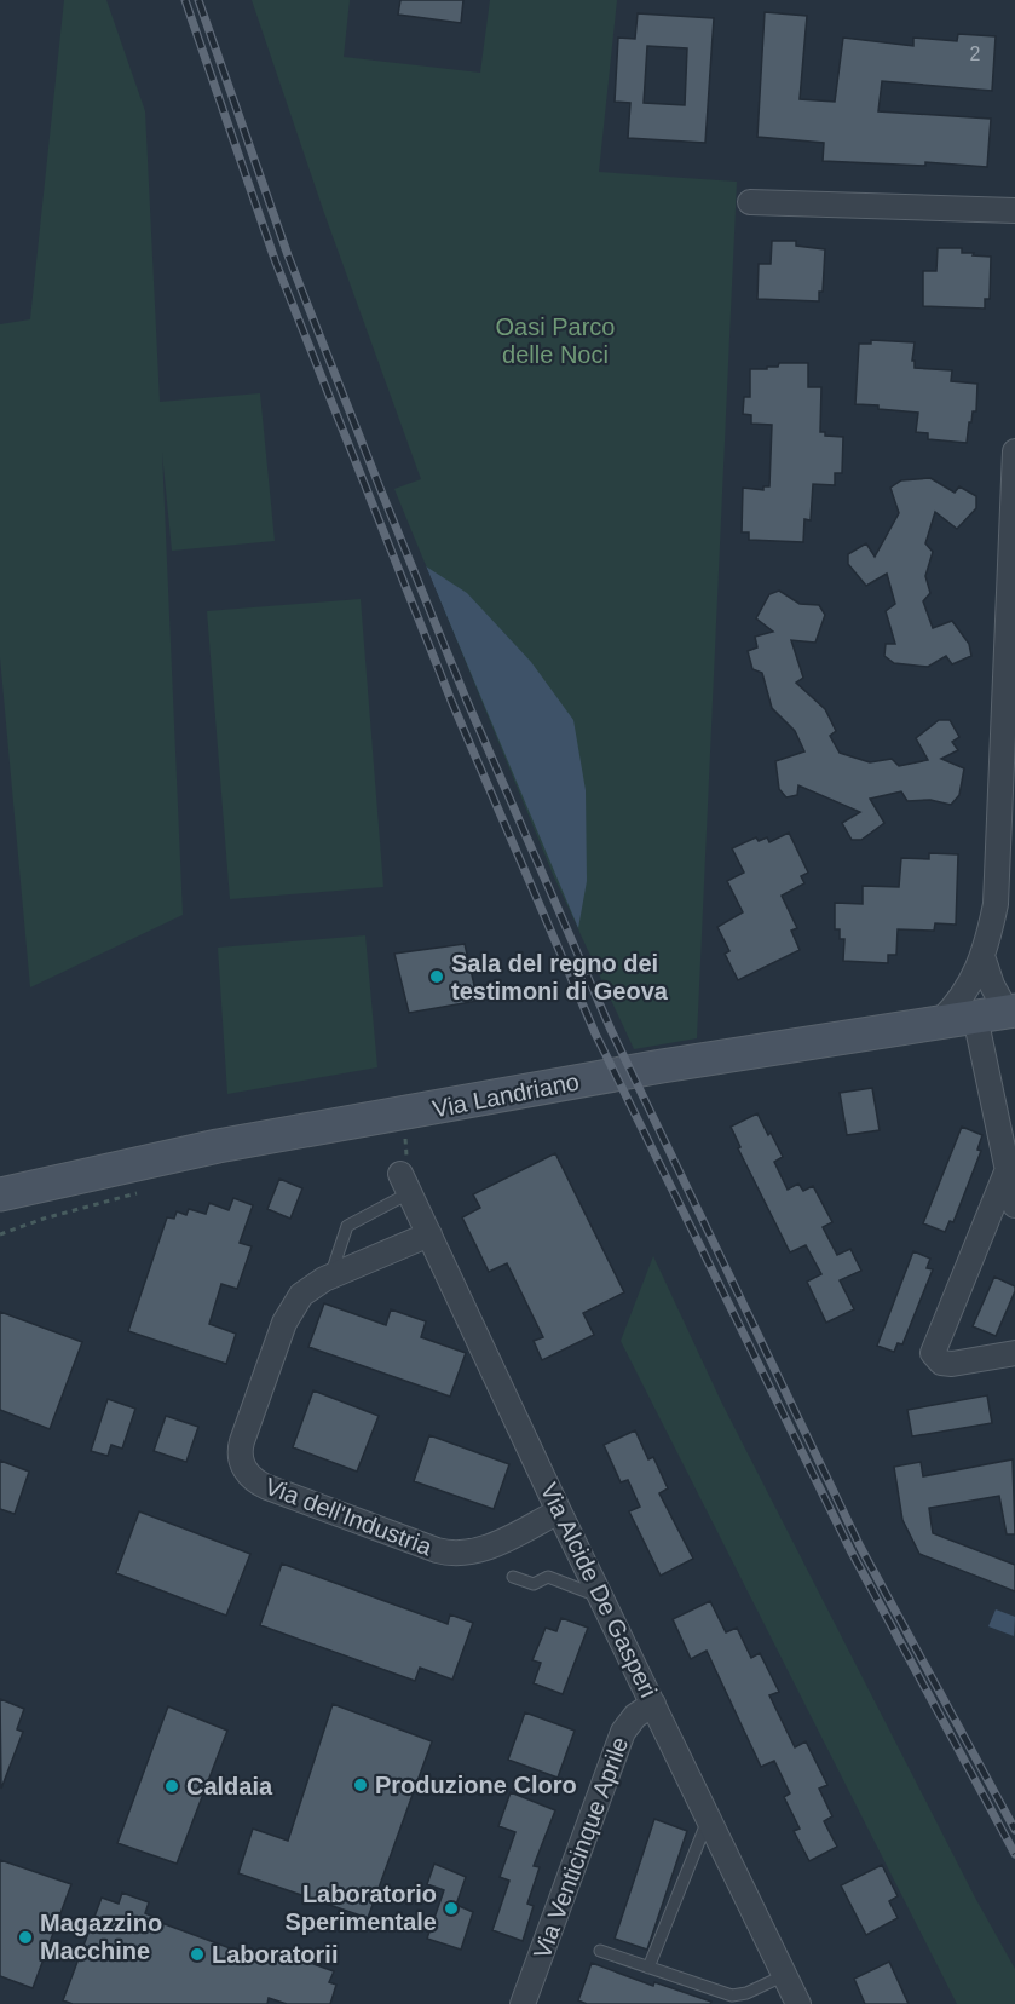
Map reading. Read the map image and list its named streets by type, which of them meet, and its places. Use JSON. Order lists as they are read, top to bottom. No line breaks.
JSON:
{"streets":{"street":["Via Landriano","Via dell'Industria","Via Alcide De Gasperi","Via Venticinque Aprile"]},"crossings":[["Via dell'Industria","Via Alcide De Gasperi"],["Via Alcide De Gasperi","Via Venticinque Aprile"]],"parks":["Oasi Parco delle Noci"],"places":["Sala del regno dei testimoni di Geova","Produzione Cloro","Caldaia","Laboratorio Sperimentale","Magazzino Macchine","Laboratorii"],"house_numbers":["2"]}
